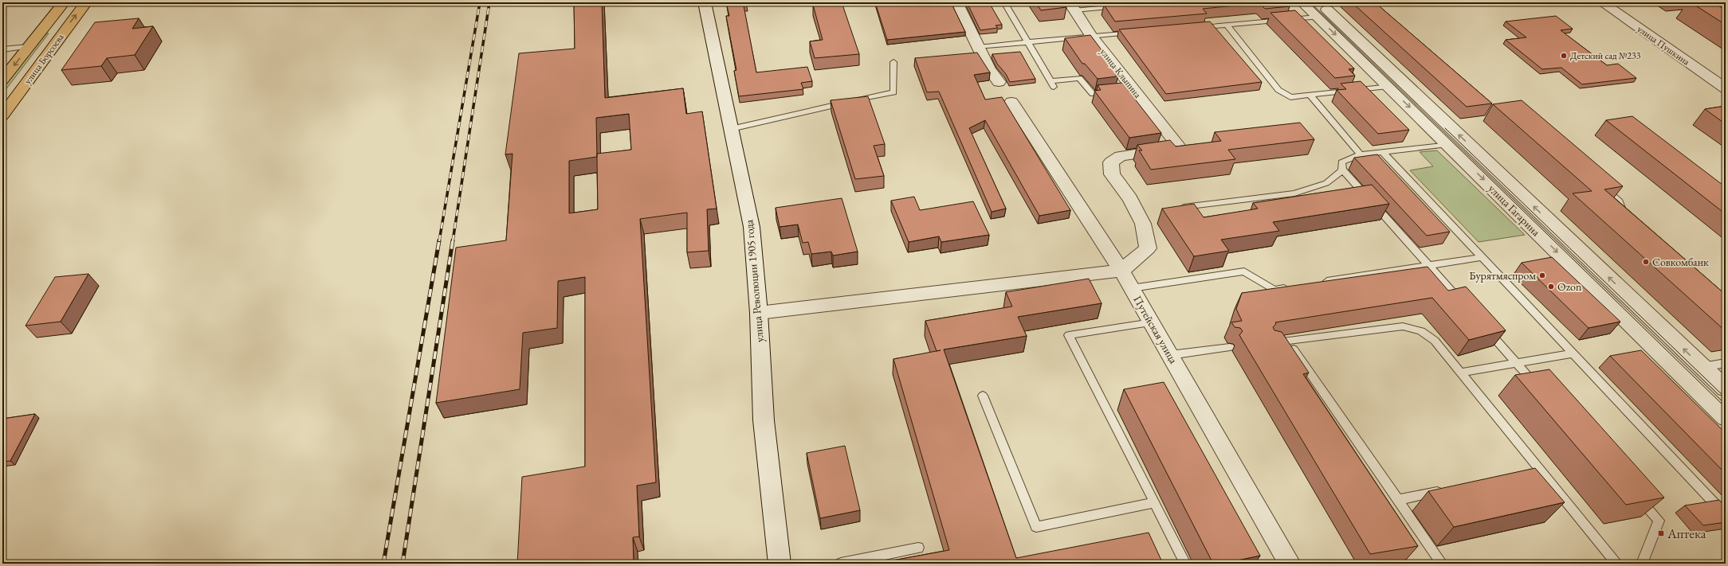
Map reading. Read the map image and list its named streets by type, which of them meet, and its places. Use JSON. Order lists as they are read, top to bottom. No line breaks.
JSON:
{"streets":{"main road":["улица Борсоева"],"street":["улица Пушкина","улица Клыпина","улица Гагарина","улица Революции 1905 года","Путейская улица"]},"crossings":[["улица Клыпина","Путейская улица"]],"places":{"other":["Детский сад №233","Совкомбанк","Бурятмяспром","Ozon"],"transit":["Аптека"]}}
